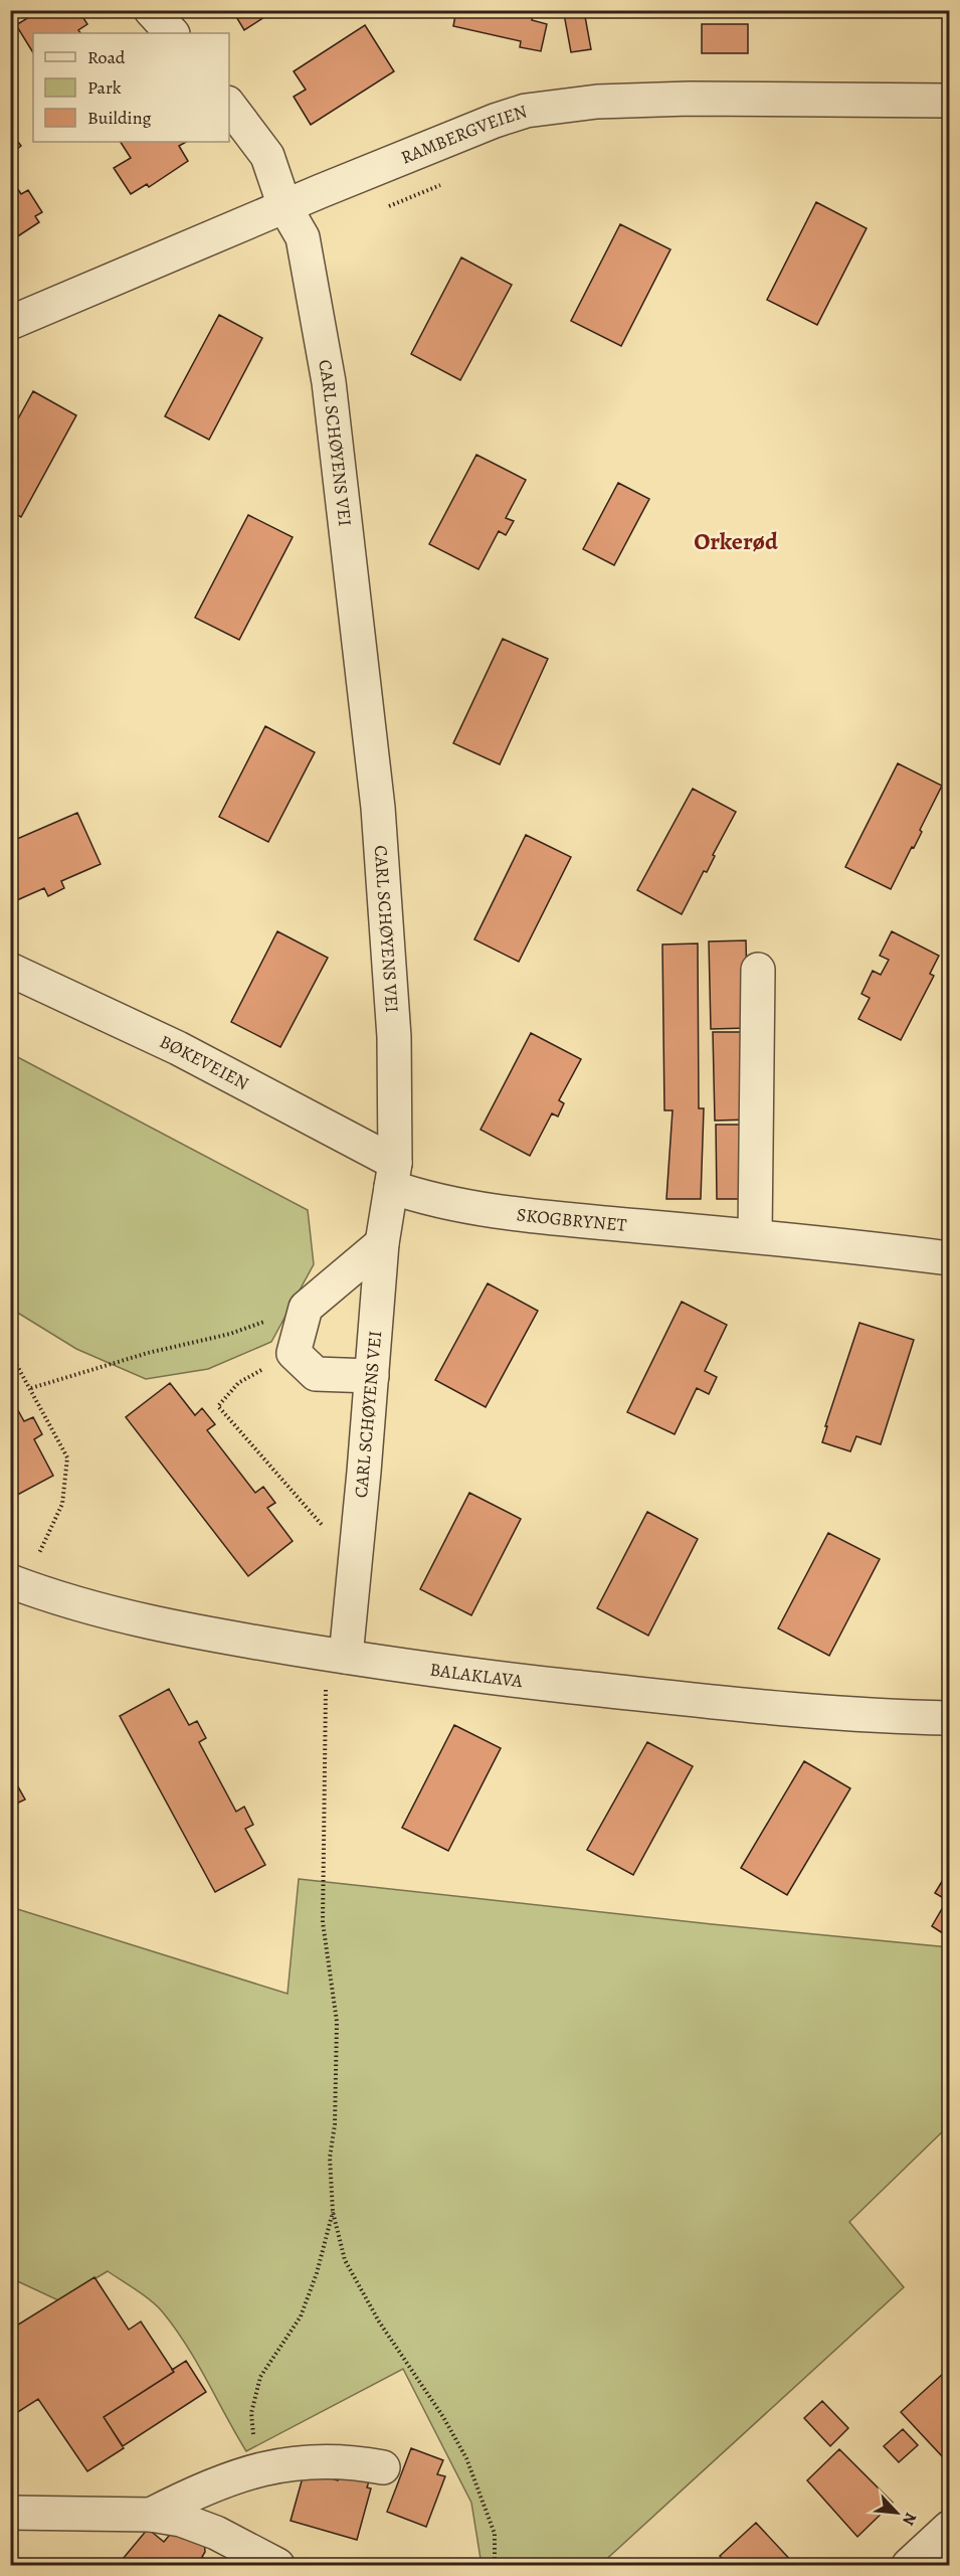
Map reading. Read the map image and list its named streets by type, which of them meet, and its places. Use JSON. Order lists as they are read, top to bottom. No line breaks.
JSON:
{"streets":{"street":["RAMBERGVEIEN","CARL SCHØYENS VEI","BØKEVEIEN","SKOGBRYNET","BALAKLAVA"]},"crossings":[["RAMBERGVEIEN","CARL SCHØYENS VEI"],["CARL SCHØYENS VEI","BØKEVEIEN"],["CARL SCHØYENS VEI","SKOGBRYNET"],["CARL SCHØYENS VEI","BALAKLAVA"],["BØKEVEIEN","SKOGBRYNET"]],"districts":["Orkerød"],"legend":["Road","Park","Building"],"north":"bottom right"}
